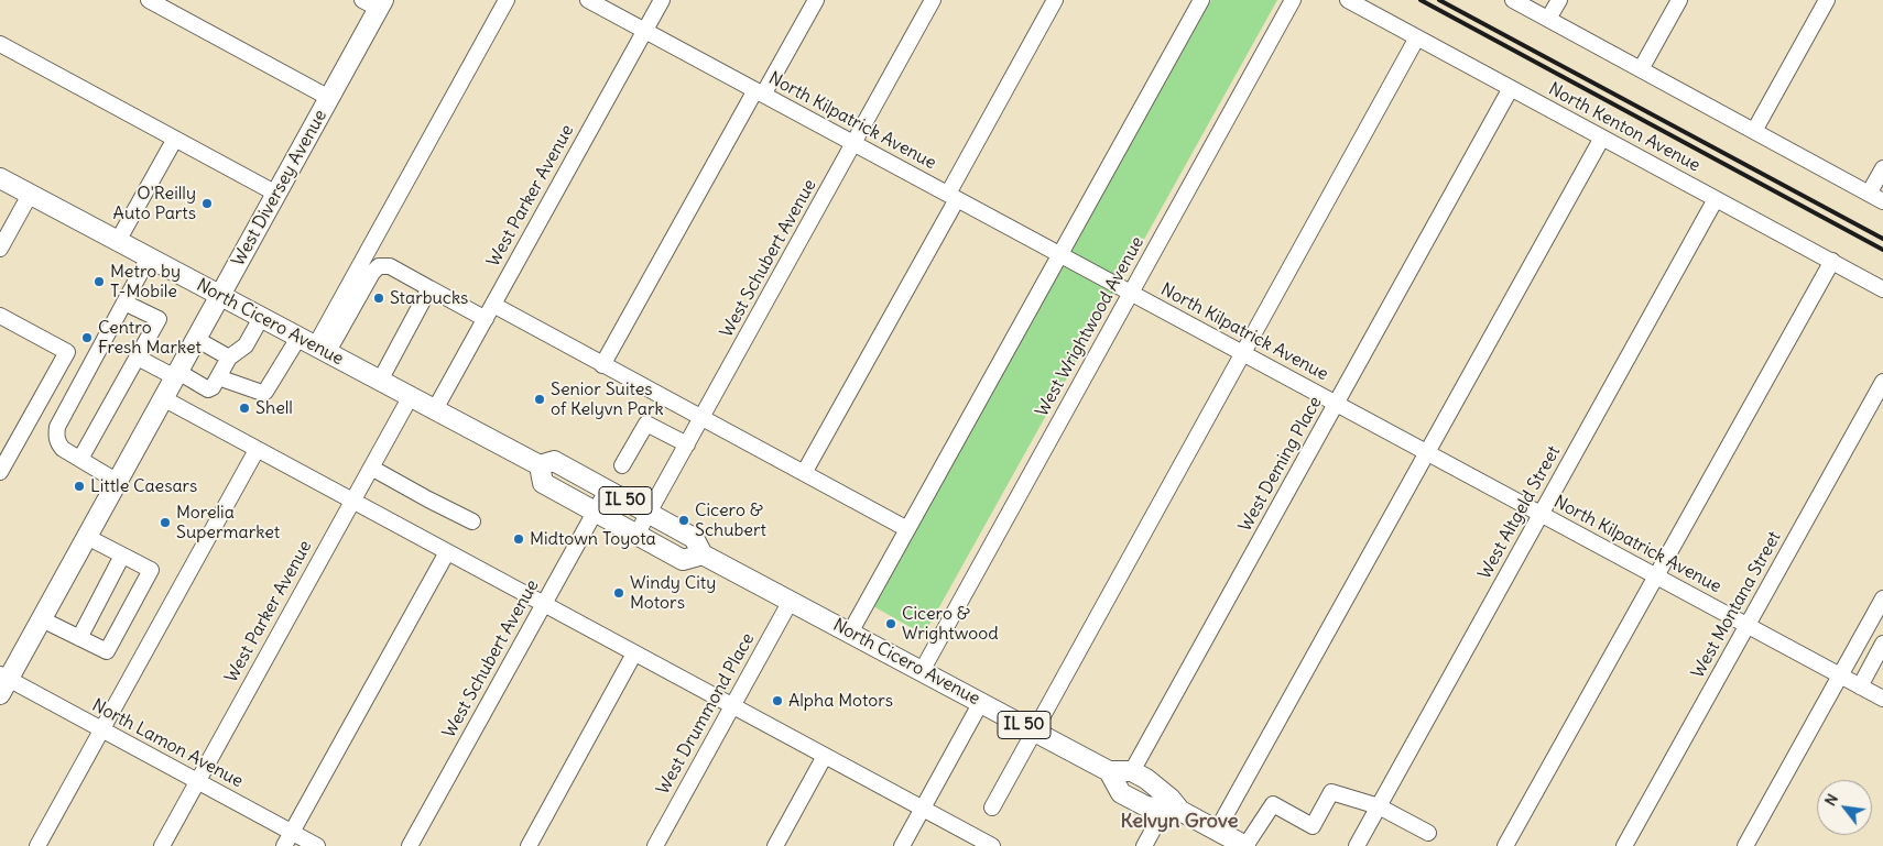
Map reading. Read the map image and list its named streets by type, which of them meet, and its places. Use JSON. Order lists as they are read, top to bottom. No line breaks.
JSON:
{"streets":{"main road":["West Diversey Avenue","North Cicero Avenue","IL 50"],"street":["North Kilpatrick Avenue","North Kenton Avenue","West Parker Avenue","West Schubert Avenue","West Wrightwood Avenue","West Deming Place","West Altgeld Street","West Montana Street","West Drummond Place","North Lamon Avenue"]},"crossings":[["North Kilpatrick Avenue","West Parker Avenue"],["North Kilpatrick Avenue","West Schubert Avenue"],["North Kilpatrick Avenue","West Wrightwood Avenue"],["North Kilpatrick Avenue","West Deming Place"],["North Kilpatrick Avenue","West Altgeld Street"],["North Kilpatrick Avenue","West Montana Street"],["North Kenton Avenue","West Deming Place"],["North Kenton Avenue","West Altgeld Street"],["West Diversey Avenue","North Cicero Avenue"],["West Diversey Avenue","North Lamon Avenue"],["West Parker Avenue","North Cicero Avenue"],["West Parker Avenue","North Lamon Avenue"],["West Schubert Avenue","North Cicero Avenue"],["West Schubert Avenue","IL 50"],["North Cicero Avenue","West Wrightwood Avenue"],["North Cicero Avenue","West Deming Place"],["North Cicero Avenue","IL 50"],["North Cicero Avenue","West Drummond Place"]],"districts":["Kelvyn Grove"],"places":["O'Reilly Auto Parts","Metro by T-Mobile","Starbucks","Centro Fresh Market","Senior Suites of Kelyvn Park","Shell","Little Caesars","Cicero & Schubert","Morelia Supermarket","Midtown Toyota","Windy City Motors","Cicero & Wrightwood","Alpha Motors"],"north":"top left"}
